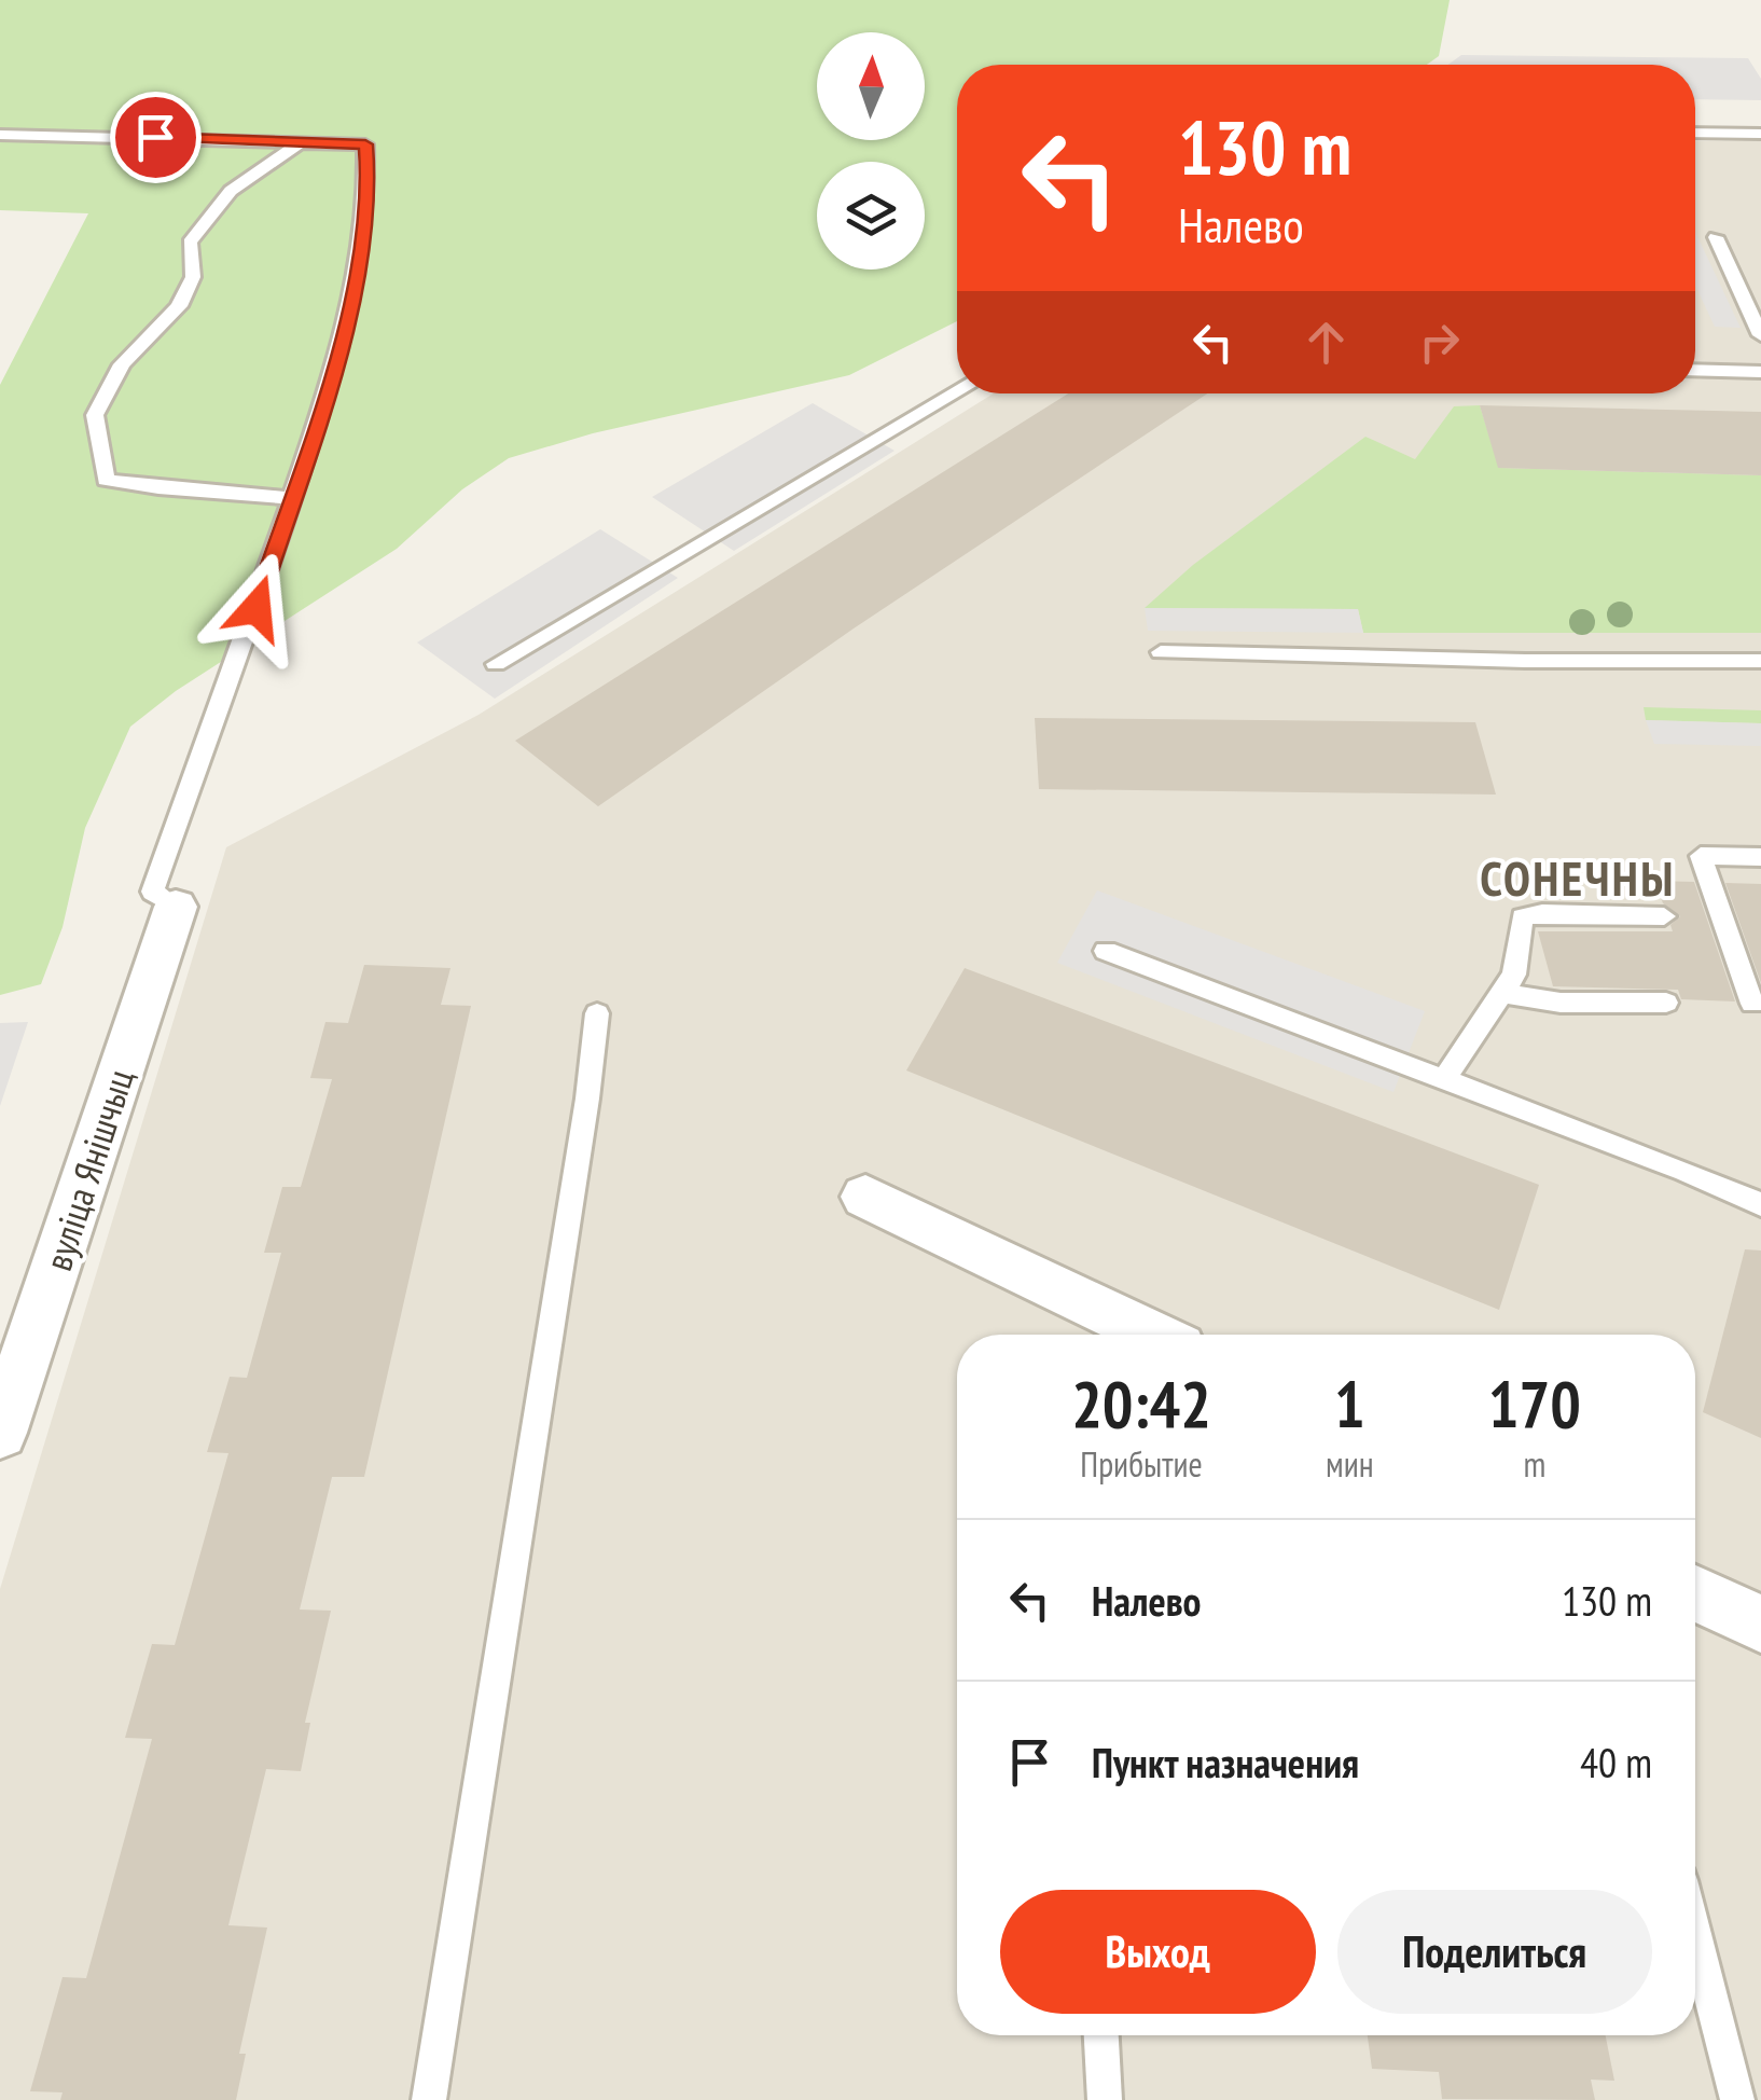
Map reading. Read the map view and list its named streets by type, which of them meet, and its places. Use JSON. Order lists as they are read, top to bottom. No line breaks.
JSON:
{"streets":{"street":["вуліца Янішчыц"]},"districts":["СОНЕЧНЫ"],"north":"top","page":{"turn":["130 m","Налево"],"eta":["20:42","Прибытие","1","мин","170","m"],"list":[{"name":"Налево","value":"130 m"},{"name":"Пункт назначения","value":"40 m"}],"buttons":["Выход","Поделиться"]}}
